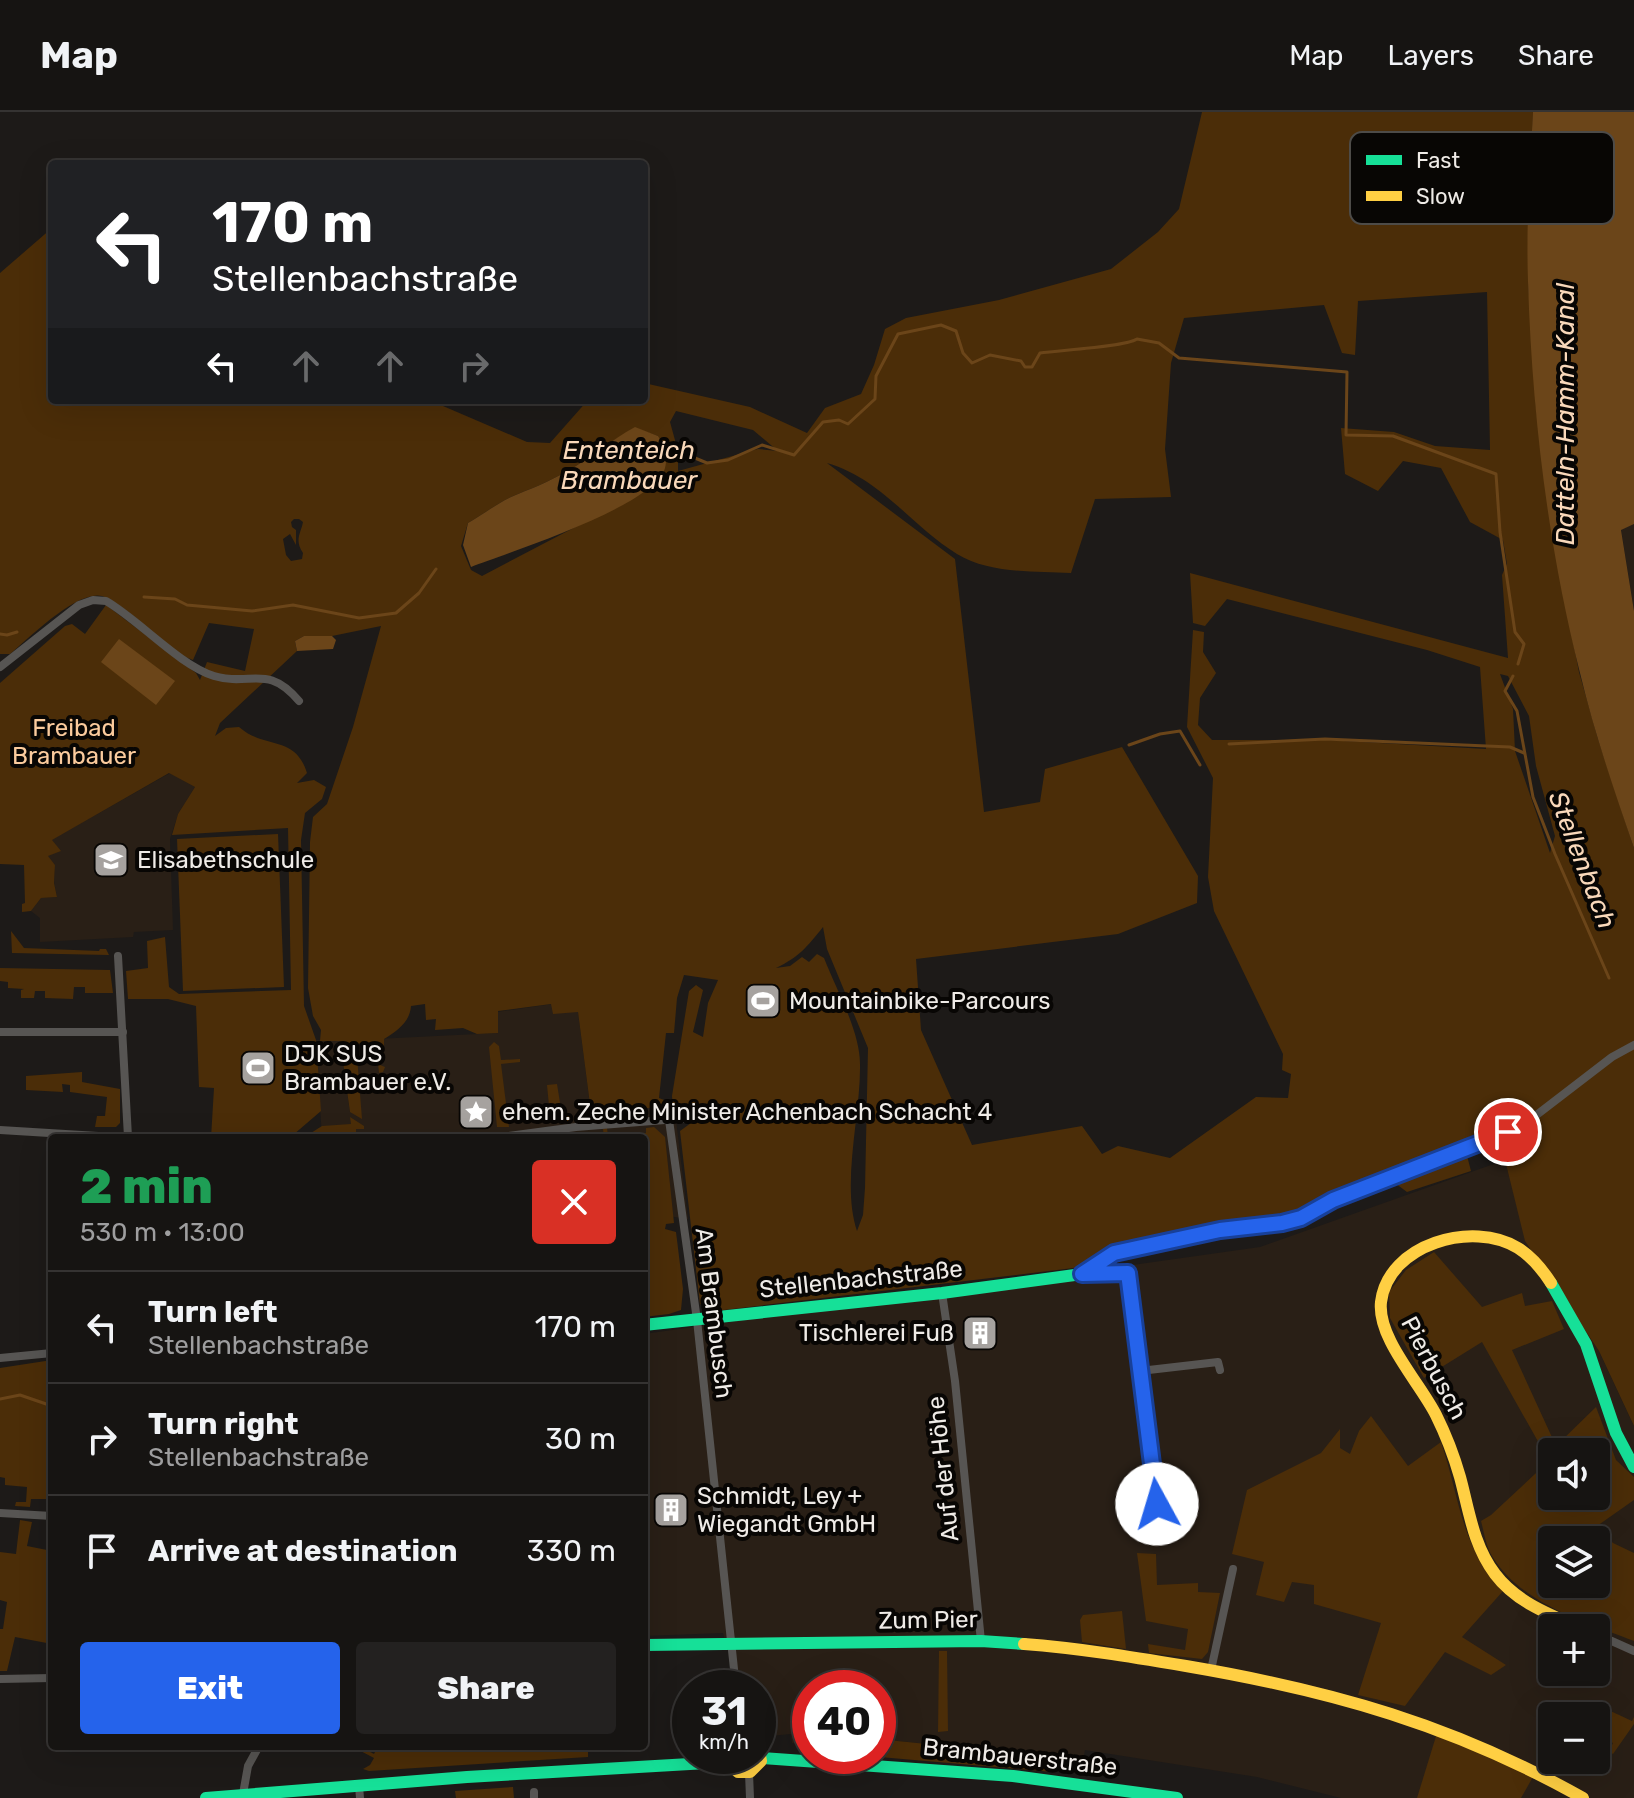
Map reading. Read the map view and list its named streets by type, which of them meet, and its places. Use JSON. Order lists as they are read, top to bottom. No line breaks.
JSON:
{"streets":{"street":["Stellenbachstraße","Am Brambusch","Pierbusch","Auf der Höhe","Zum Pier","Brambauerstraße"]},"crossings":[["Stellenbachstraße","Am Brambusch"],["Stellenbachstraße","Auf der Höhe"],["Am Brambusch","Zum Pier"],["Auf der Höhe","Zum Pier"]],"water":["Datteln-Hamm-Kanal","Ententeich Brambauer","Stellenbach"],"parks":["Freibad Brambauer"],"places":{"school or university":["Elisabethschule"],"sports":["Mountainbike-Parcours","DJK SUS Brambauer e.V."],"place":["ehem. Zeche Minister Achenbach Schacht 4"],"building":["Tischlerei Fuß","Schmidt, Ley + Wiegandt GmbH"]},"legend":["Fast","Slow"],"page":{"header":"Map","nav":["Map","Layers","Share"],"turn":["170 m","Stellenbachstraße"],"heading":["2 min","530 m · 13:00"],"list":[{"name":"Turn left","note":"Stellenbachstraße","value":"170 m"},{"name":"Turn right","note":"Stellenbachstraße","value":"30 m"},{"name":"Arrive at destination","value":"330 m"}],"map_buttons":["+","−"],"buttons":["Exit","Share"],"speed":"31 km/h","limit":"40"}}
